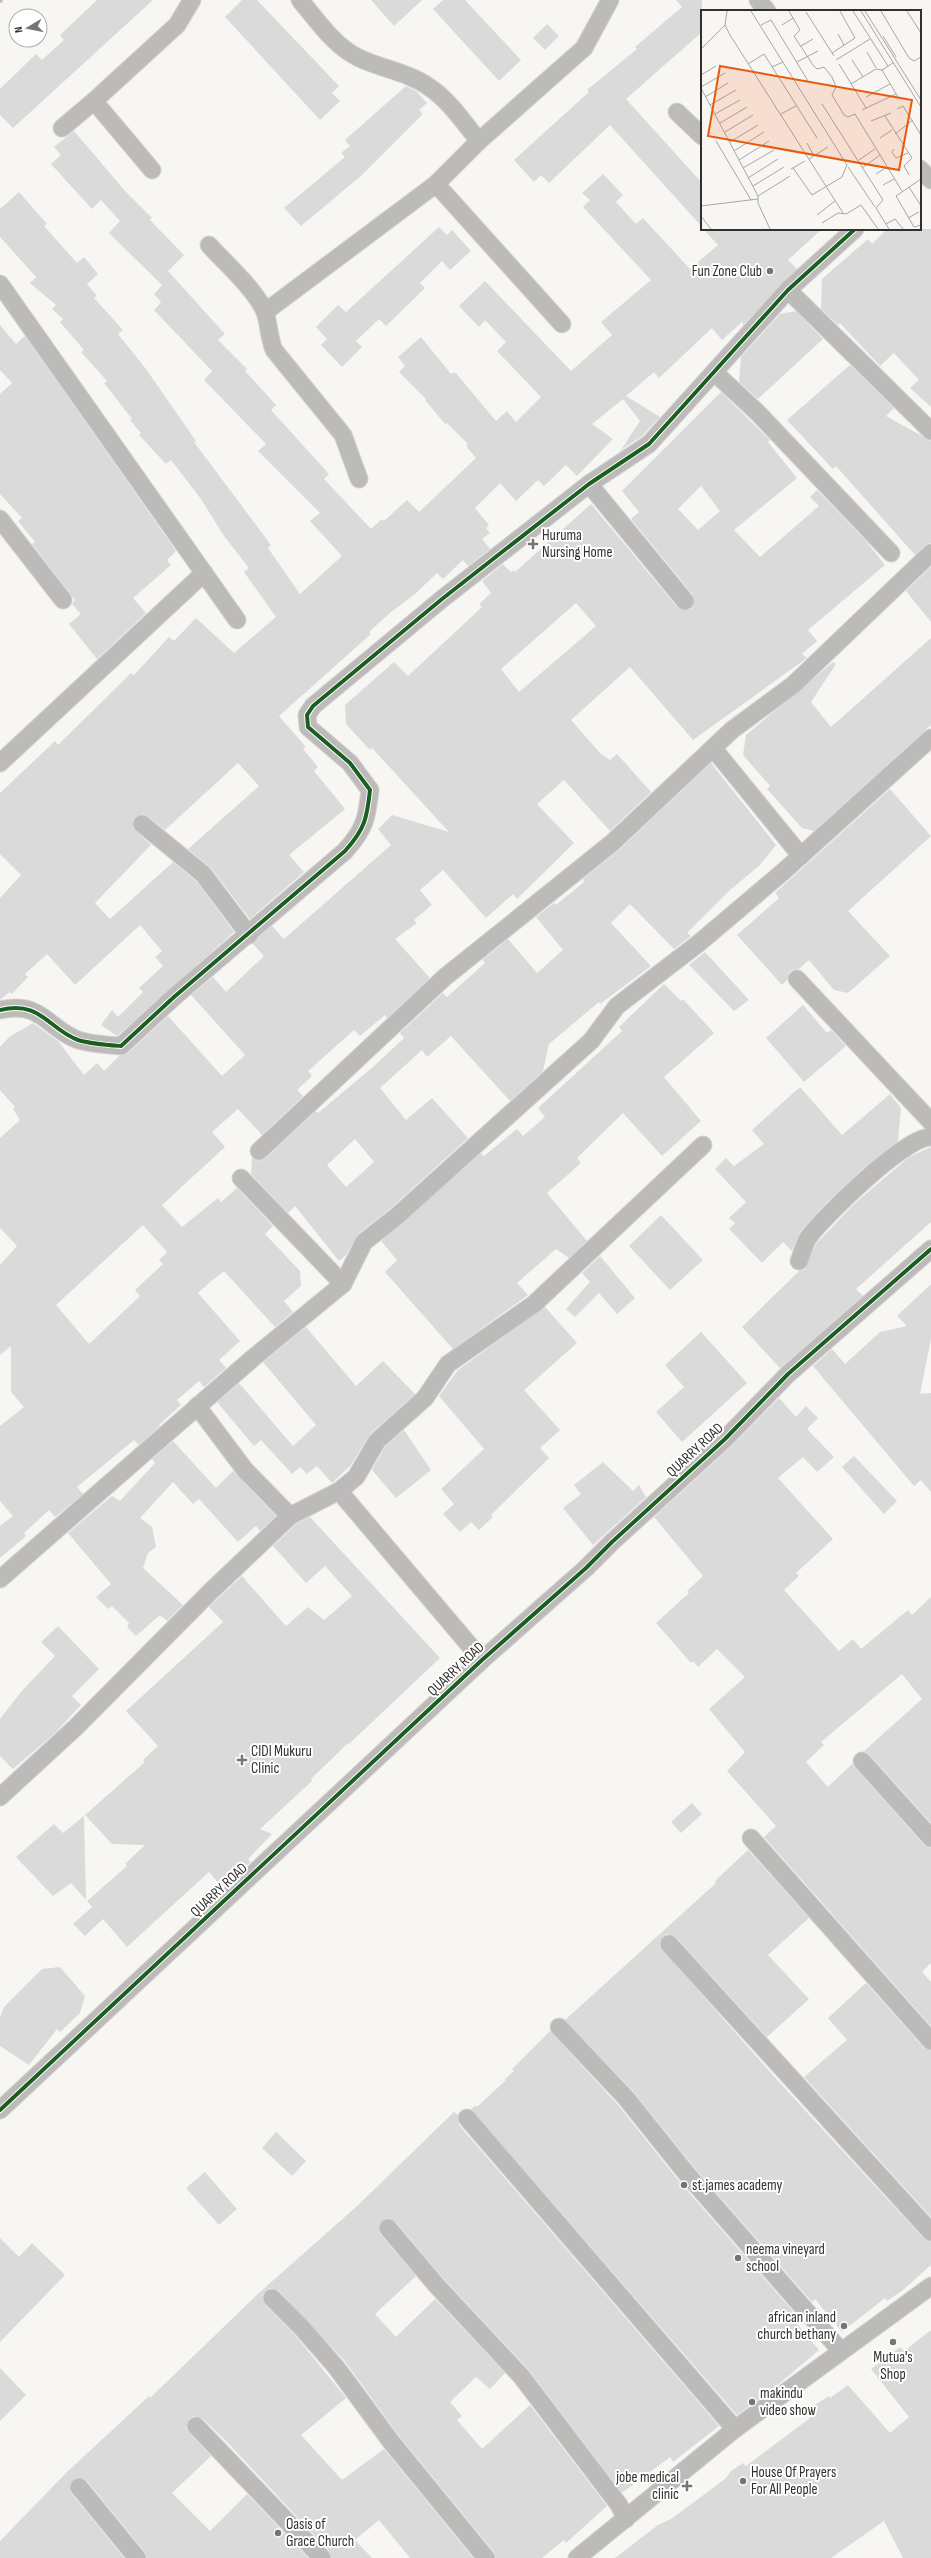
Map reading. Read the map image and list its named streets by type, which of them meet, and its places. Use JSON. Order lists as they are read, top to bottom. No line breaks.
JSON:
{"streets":{"street":["QUARRY ROAD"]},"places":{"other":["Fun Zone Club","st.james academy","neema vineyard school","african inland church bethany","Mutua's Shop","makindu video show","House Of Prayers For All People","Oasis of Grace Church"],"health":["Huruma Nursing Home","CIDI Mukuru Clinic","jobe medical clinic"]},"north":"left"}
